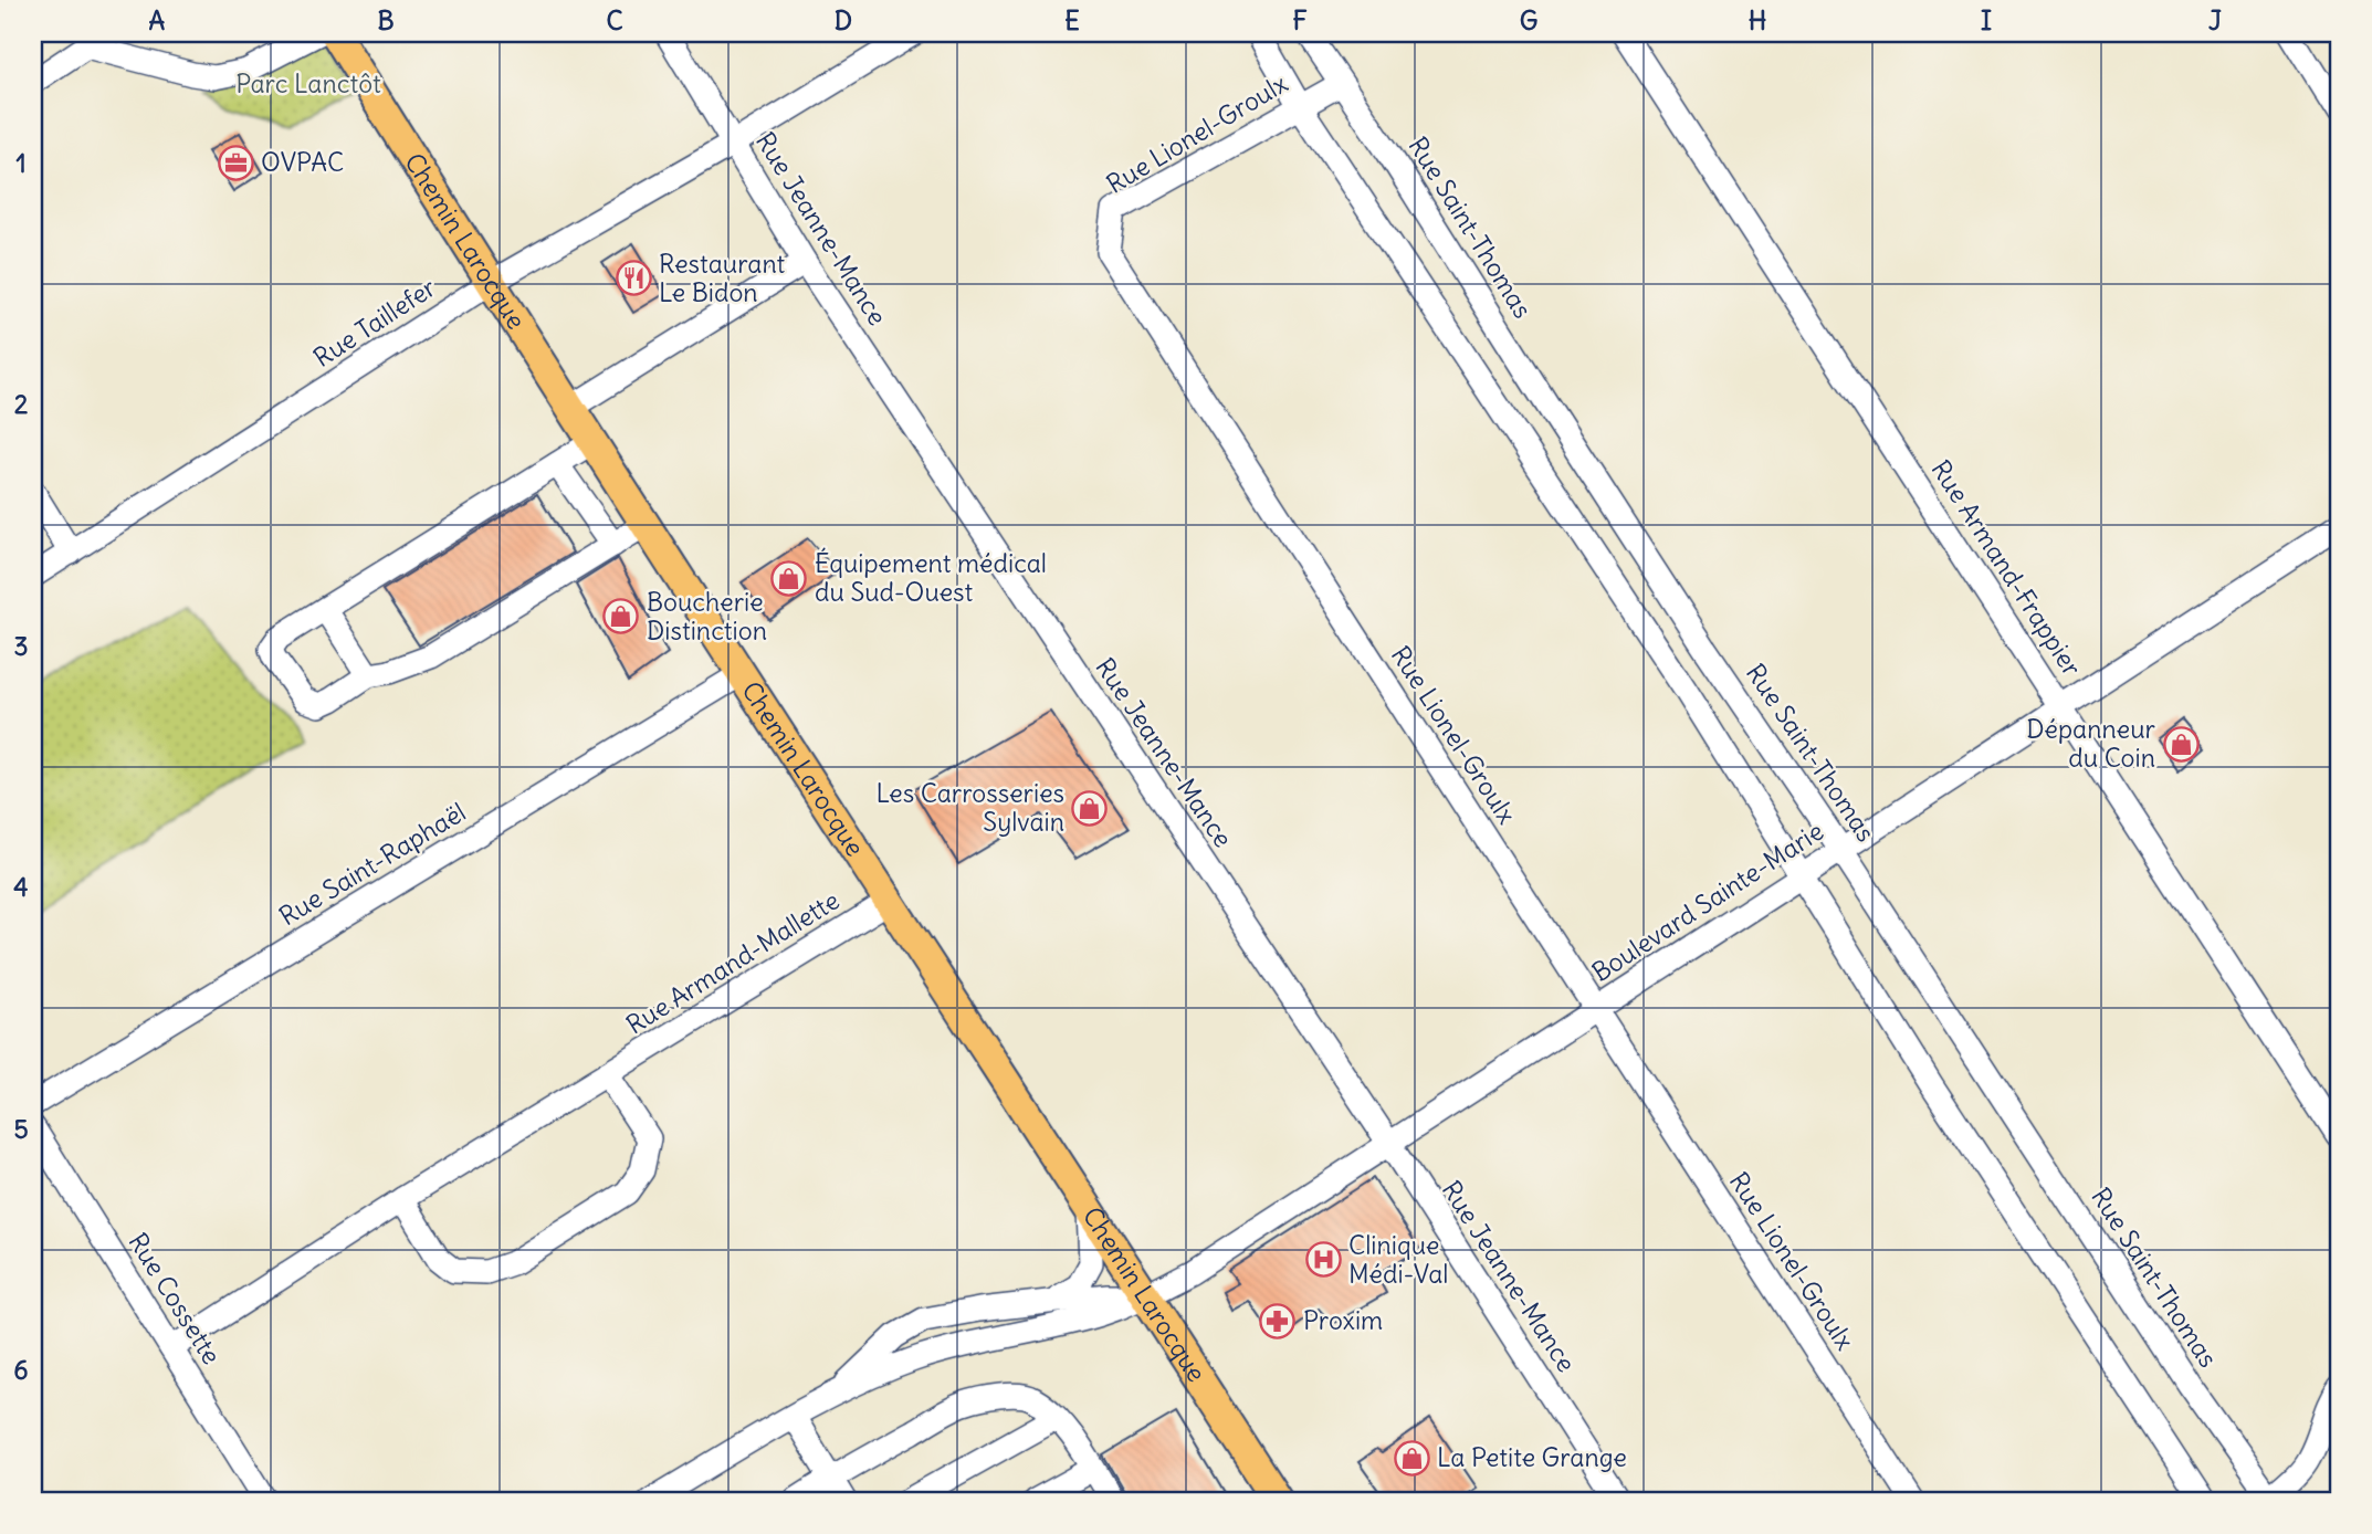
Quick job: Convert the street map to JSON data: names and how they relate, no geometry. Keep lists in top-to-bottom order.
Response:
{
  "streets": {
    "main road": ["Chemin Larocque"],
    "street": [
      "Rue Lionel-Groulx",
      "Rue Saint-Thomas",
      "Rue Jeanne-Mance",
      "Rue Taillefer",
      "Rue Armand-Frappier",
      "Rue Saint-Raphaël",
      "Boulevard Sainte-Marie",
      "Rue Armand-Mallette",
      "Rue Cossette"
    ]
  },
  "crossings": [
    ["Rue Lionel-Groulx", "Rue Saint-Thomas"],
    ["Rue Lionel-Groulx", "Boulevard Sainte-Marie"],
    ["Rue Saint-Thomas", "Boulevard Sainte-Marie"],
    ["Rue Jeanne-Mance", "Rue Taillefer"],
    ["Rue Jeanne-Mance", "Boulevard Sainte-Marie"],
    ["Chemin Larocque", "Rue Taillefer"],
    ["Chemin Larocque", "Rue Saint-Raphaël"],
    ["Chemin Larocque", "Boulevard Sainte-Marie"],
    ["Chemin Larocque", "Rue Armand-Mallette"],
    ["Rue Armand-Frappier", "Boulevard Sainte-Marie"],
    ["Rue Armand-Mallette", "Rue Cossette"]
  ],
  "parks": ["Parc Lanctôt"],
  "places": {
    "office": ["OVPAC"],
    "restaurant": ["Restaurant Le Bidon"],
    "shop": [
      "Équipement médical du Sud-Ouest",
      "Boucherie Distinction",
      "Dépanneur du Coin",
      "Les Carrosseries Sylvain",
      "La Petite Grange"
    ],
    "hospital": ["Clinique Médi-Val"],
    "pharmacy": ["Proxim"]
  },
  "grid": {
    "columns": [
      "A",
      "B",
      "C",
      "D",
      "E",
      "F",
      "G",
      "H",
      "I",
      "J"
    ],
    "rows": [
      "1",
      "2",
      "3",
      "4",
      "5",
      "6"
    ]
  }
}
